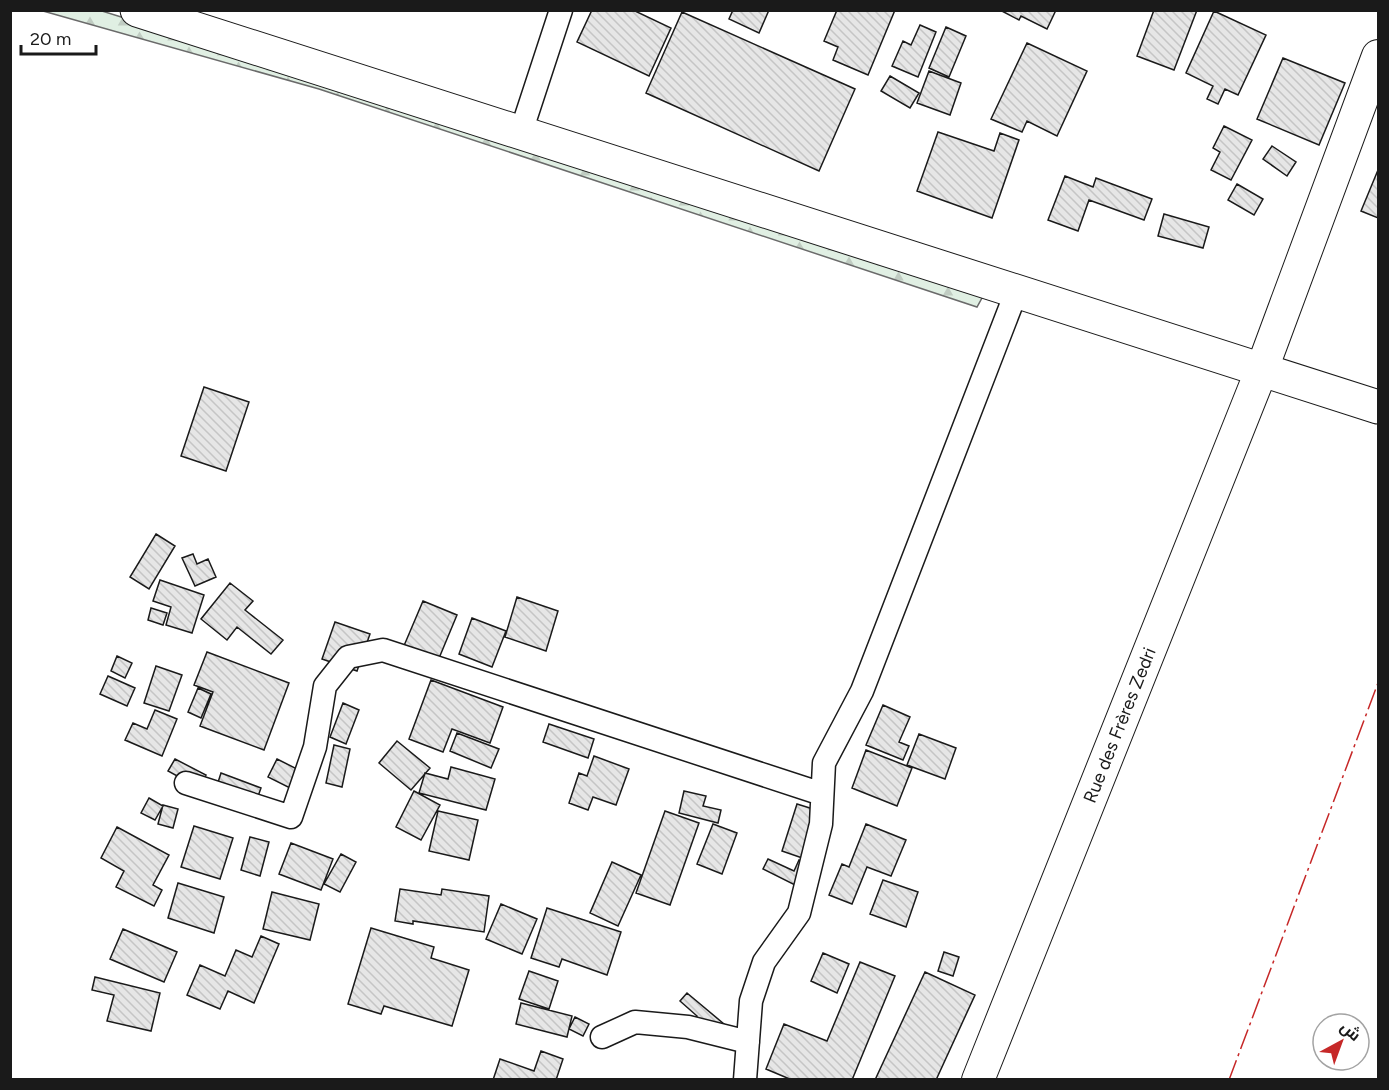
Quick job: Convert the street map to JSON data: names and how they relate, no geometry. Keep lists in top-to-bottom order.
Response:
{
  "streets": {
    "main road": ["Rue des Frères Zedri"]
  },
  "scale_bar": "20 m",
  "north": "top right"
}
